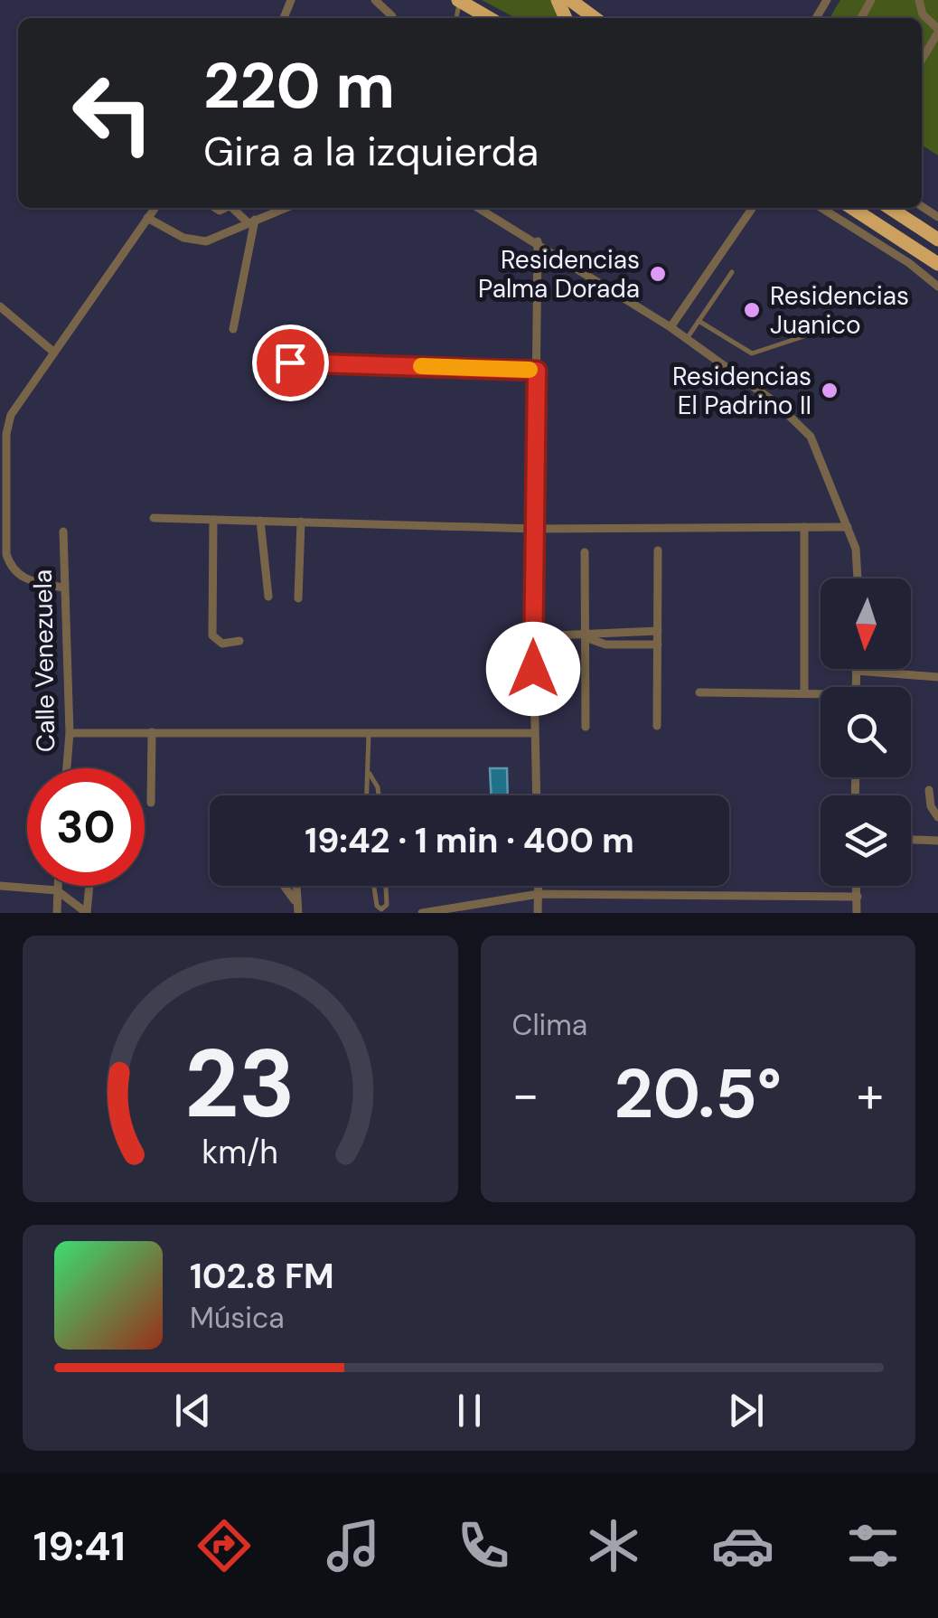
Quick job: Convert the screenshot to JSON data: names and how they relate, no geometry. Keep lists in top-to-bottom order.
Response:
{
  "streets": {
    "street": ["Calle Venezuela"]
  },
  "places": ["Residencias Palma Dorada", "Residencias Juanico", "Residencias El Padrino II"],
  "north": "bottom",
  "page": {
    "turn": ["220 m", "Gira a la izquierda"],
    "limit": "30",
    "trip": "19:42 · 1 min · 400 m",
    "tile": "Clima",
    "heat": ["−", "20.5°", "+"],
    "song": ["102.8 FM", "Música"],
    "tabs": "19:41",
    "gauge": ["23", "km/h"]
  }
}
